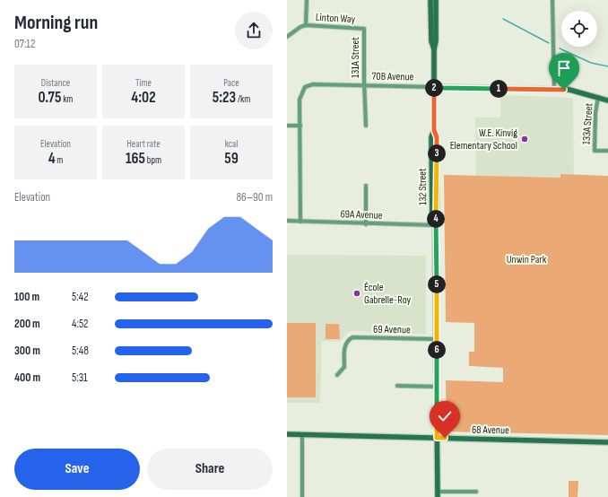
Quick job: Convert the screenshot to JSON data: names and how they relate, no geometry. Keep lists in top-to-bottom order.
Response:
{
  "streets": {
    "main road": ["70B Avenue", "132 Street", "68 Avenue"],
    "street": [
      "Linton Way",
      "131A Street",
      "133A Street",
      "69A Avenue",
      "69 Avenue"
    ]
  },
  "crossings": [
    ["Linton Way", "131A Street"],
    ["131A Street", "70B Avenue"],
    ["70B Avenue", "133A Street"],
    ["70B Avenue", "132 Street"],
    ["132 Street", "69A Avenue"],
    ["132 Street", "69 Avenue"],
    ["132 Street", "68 Avenue"]
  ],
  "parks": ["Unwin Park"],
  "places": ["W.E. Kinvig Elementary School", "École Gabrelle-Roy"],
  "page": {
    "heading": ["Morning run", "07:12"],
    "stats": [
      ["Distance", "0.75 km"],
      ["Time", "4:02"],
      ["Pace", "5:23 /km"],
      ["Elevation", "4 m"],
      ["Heart rate", "165 bpm"],
      ["kcal", "59"]
    ],
    "pins": [
      "2",
      "1",
      "3",
      "4",
      "5",
      "6"
    ],
    "chart": ["Elevation", "86–90 m"],
    "list": [
      {
        "name": "100 m",
        "note": "5:42"
      },
      {
        "name": "200 m",
        "note": "4:52"
      },
      {
        "name": "300 m",
        "note": "5:48"
      },
      {
        "name": "400 m",
        "note": "5:31"
      }
    ],
    "buttons": ["Save", "Share"]
  }
}
